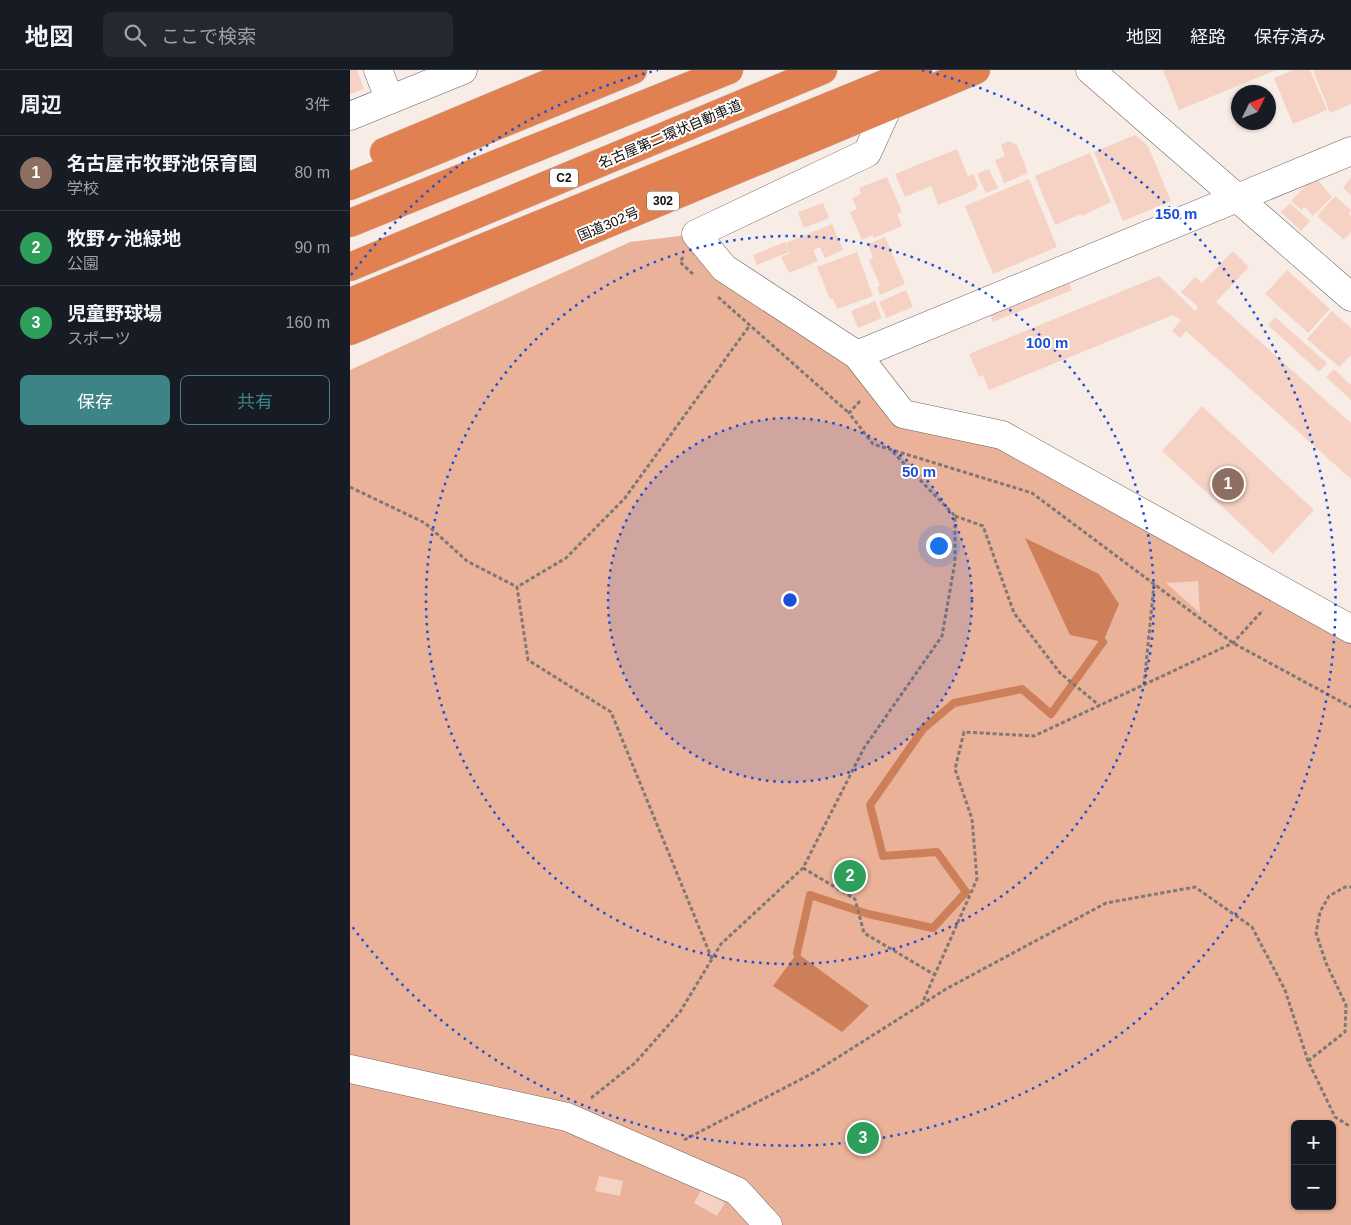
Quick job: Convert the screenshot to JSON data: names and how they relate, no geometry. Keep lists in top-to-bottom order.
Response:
{
  "streets": {
    "highway": [
      "名古屋第二環状自動車道",
      "C2",
      "302",
      "国道302号"
    ]
  },
  "north": "top right",
  "page": {
    "header": "地図",
    "search": "ここで検索",
    "nav": ["地図", "経路", "保存済み"],
    "heading": ["周辺", "3件"],
    "list": [
      {
        "mark": "1",
        "name": "名古屋市牧野池保育園",
        "note": "学校",
        "value": "80 m"
      },
      {
        "mark": "2",
        "name": "牧野ヶ池緑地",
        "note": "公園",
        "value": "90 m"
      },
      {
        "mark": "3",
        "name": "児童野球場",
        "note": "スポーツ",
        "value": "160 m"
      }
    ],
    "buttons": ["保存", "共有"],
    "pins": ["1", "2", "3"],
    "map_buttons": ["+", "−"]
  },
  "rings": ["150 m", "100 m", "50 m"]
}
